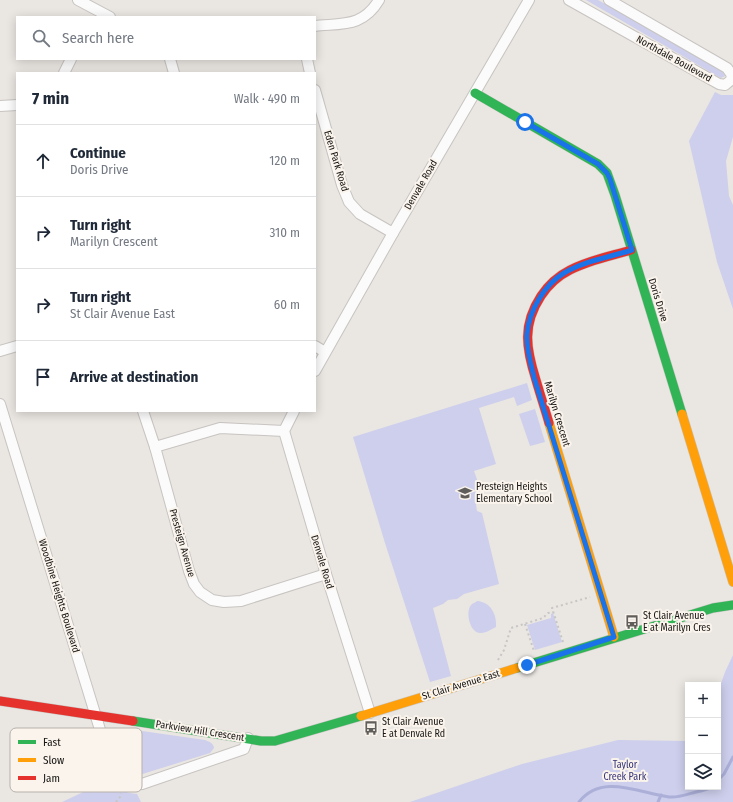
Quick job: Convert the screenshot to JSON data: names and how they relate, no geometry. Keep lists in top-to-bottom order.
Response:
{
  "streets": {
    "street": [
      "Northdale Boulevard",
      "Eden Park Road",
      "Denvale Road",
      "Doris Drive",
      "Marilyn Crescent",
      "Presteign Avenue",
      "Woodbine Heights Boulevard",
      "St Clair Avenue East",
      "Parkview Hill Crescent"
    ]
  },
  "crossings": [
    ["Eden Park Road", "Denvale Road"],
    ["Denvale Road", "Doris Drive"],
    ["Denvale Road", "Presteign Avenue"],
    ["Denvale Road", "St Clair Avenue East"],
    ["Doris Drive", "Marilyn Crescent"],
    ["Marilyn Crescent", "St Clair Avenue East"],
    ["Woodbine Heights Boulevard", "Parkview Hill Crescent"],
    ["St Clair Avenue East", "Parkview Hill Crescent"]
  ],
  "parks": ["Taylor Creek Park"],
  "places": {
    "school or university": ["Presteign Heights Elementary School"],
    "bus stop": ["St Clair Avenue E at Marilyn Cres", "St Clair Avenue E at Denvale Rd"]
  },
  "legend": ["Fast", "Slow", "Jam"],
  "page": {
    "search": "Search here",
    "heading": ["7 min", "Walk · 490 m"],
    "list": [
      ["Continue", "Doris Drive", "120 m"],
      ["Turn right", "Marilyn Crescent", "310 m"],
      ["Turn right", "St Clair Avenue East", "60 m"],
      "Arrive at destination"
    ],
    "map_buttons": ["+", "−"]
  }
}
